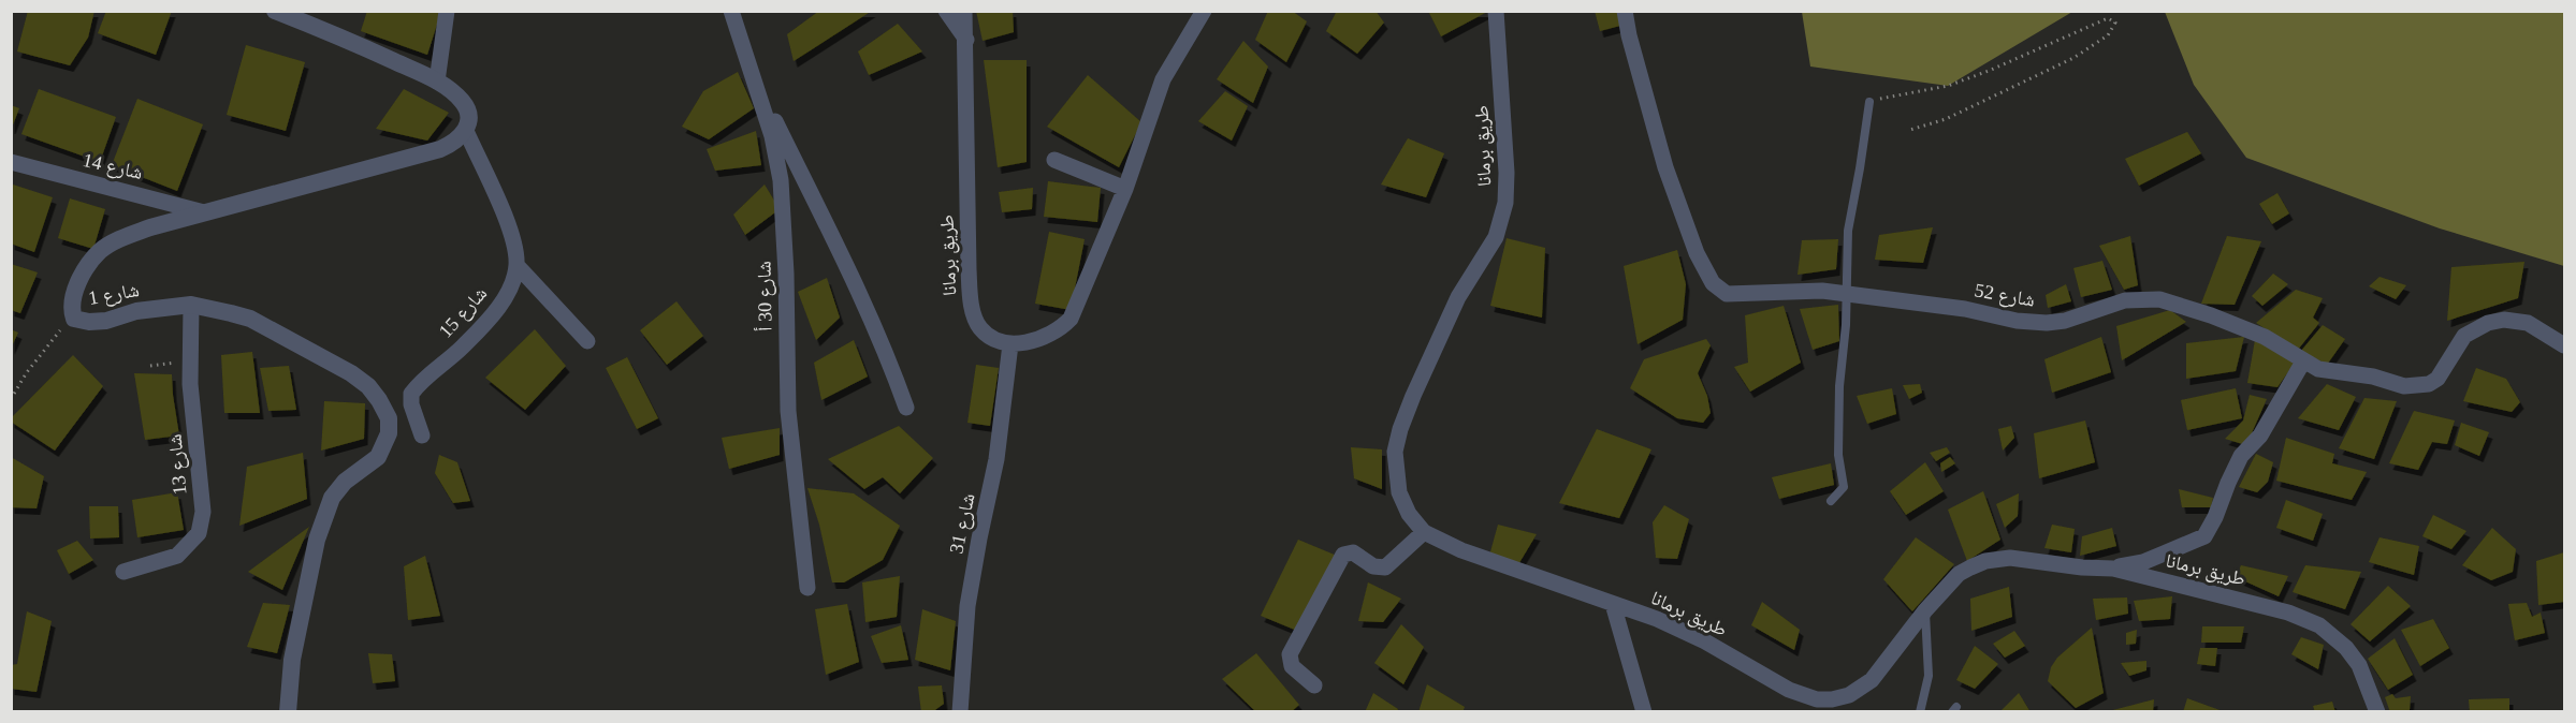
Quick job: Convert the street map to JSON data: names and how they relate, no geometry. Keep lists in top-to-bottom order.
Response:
{
  "streets": {
    "street": [
      "طريق برمانا",
      "شارع 14",
      "شارع 1",
      "شارع 52",
      "شارع 30 أ",
      "شارع 15",
      "شارع 13",
      "شارع 31"
    ]
  },
  "crossings": [
    ["طريق برمانا", "شارع 31"],
    ["شارع 14", "شارع 1"],
    ["شارع 1", "شارع 13"]
  ]
}
